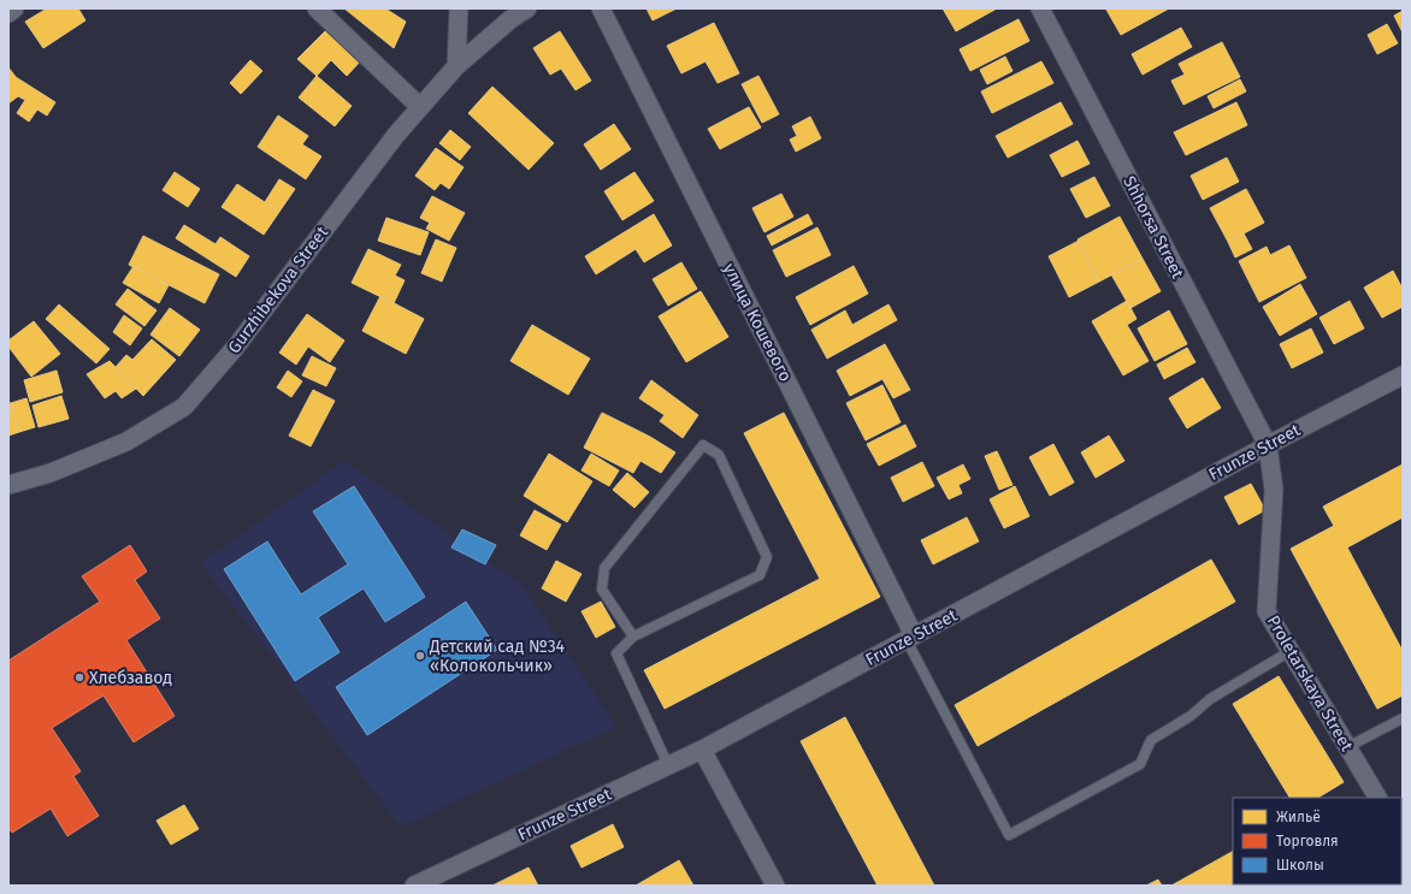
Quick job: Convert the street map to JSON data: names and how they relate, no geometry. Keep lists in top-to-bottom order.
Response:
{
  "streets": {
    "street": [
      "Shhorsa Street",
      "Gurzhibekova Street",
      "улица Кошевого",
      "Frunze Street",
      "Proletarskaya Street"
    ]
  },
  "crossings": [
    ["Shhorsa Street", "Frunze Street"],
    ["Shhorsa Street", "Proletarskaya Street"],
    ["улица Кошевого", "Frunze Street"],
    ["Frunze Street", "Proletarskaya Street"]
  ],
  "places": ["Детский сад №34 «Колокольчик»", "Хлебзавод"],
  "legend": ["Жильё", "Торговля", "Школы"]
}
